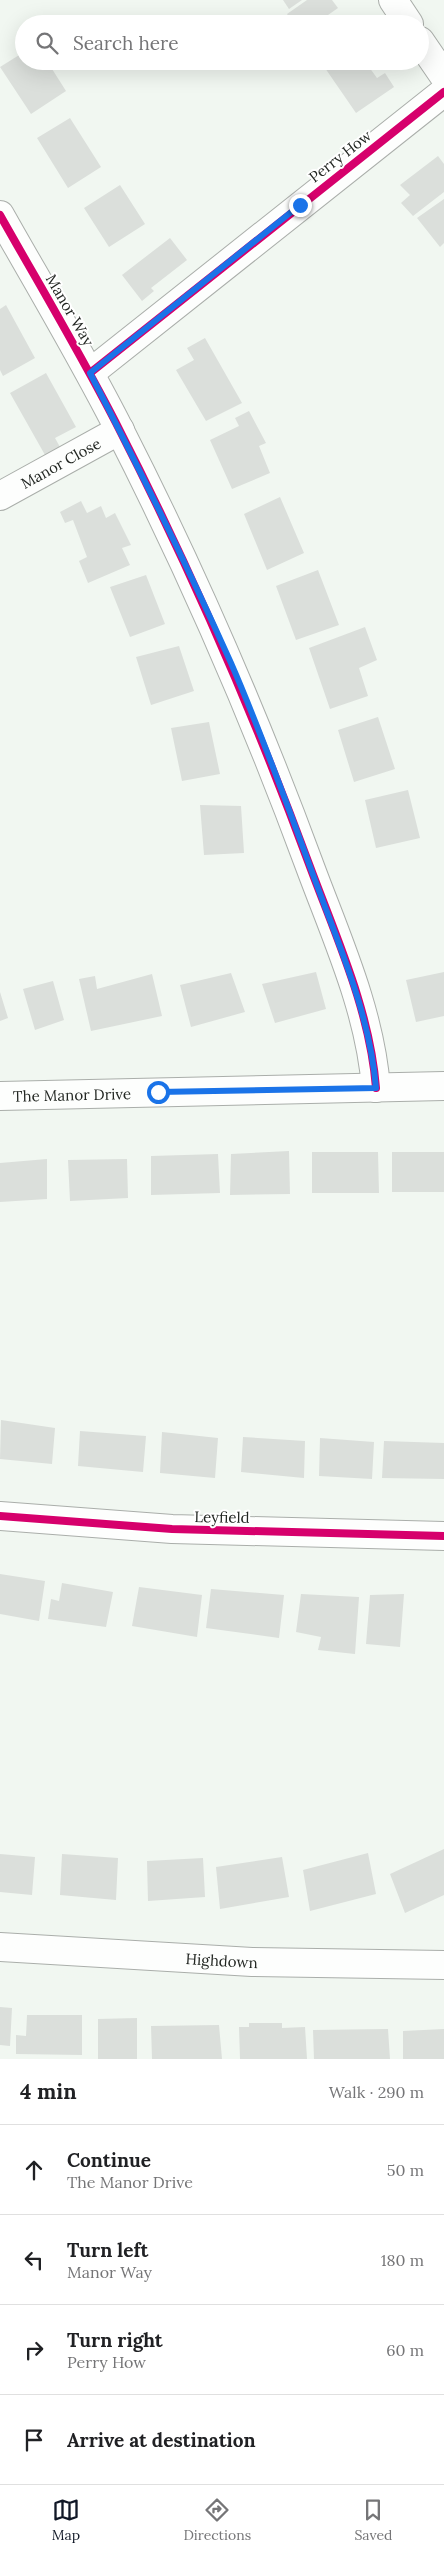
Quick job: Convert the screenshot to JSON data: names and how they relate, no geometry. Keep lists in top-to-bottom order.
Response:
{
  "streets": {
    "street": [
      "Perry How",
      "Manor Way",
      "Manor Close",
      "The Manor Drive",
      "Leyfield",
      "Highdown"
    ]
  },
  "crossings": [
    ["Perry How", "Manor Way"],
    ["Manor Way", "Manor Close"],
    ["Manor Way", "The Manor Drive"]
  ],
  "page": {
    "search": "Search here",
    "heading": ["4 min", "Walk · 290 m"],
    "list": [
      ["Continue", "The Manor Drive", "50 m"],
      ["Turn left", "Manor Way", "180 m"],
      ["Turn right", "Perry How", "60 m"],
      "Arrive at destination"
    ],
    "nav": ["Map", "Directions", "Saved"]
  }
}
